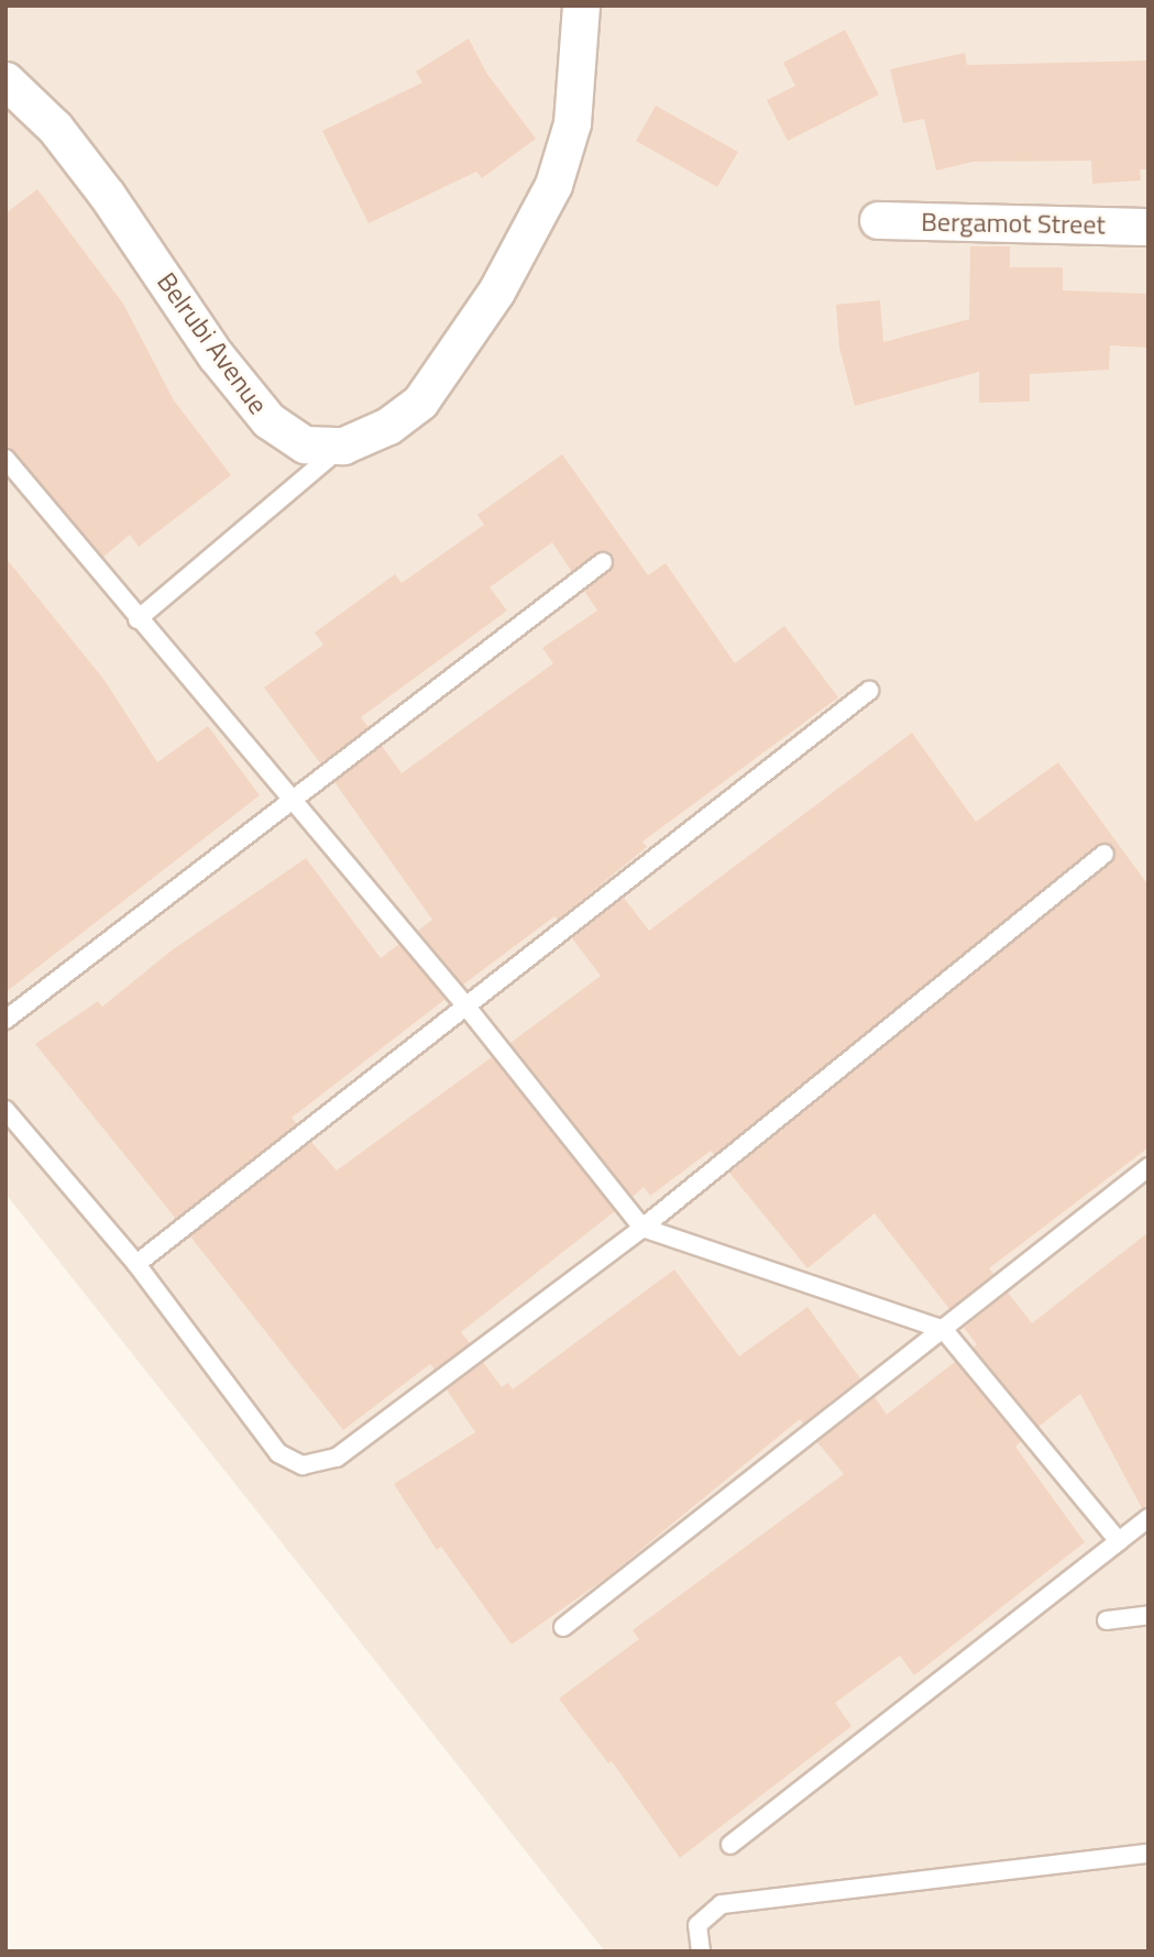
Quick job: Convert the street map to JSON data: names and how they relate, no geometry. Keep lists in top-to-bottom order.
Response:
{
  "streets": {
    "street": ["Bergamot Street", "Belrubi Avenue"]
  }
}
